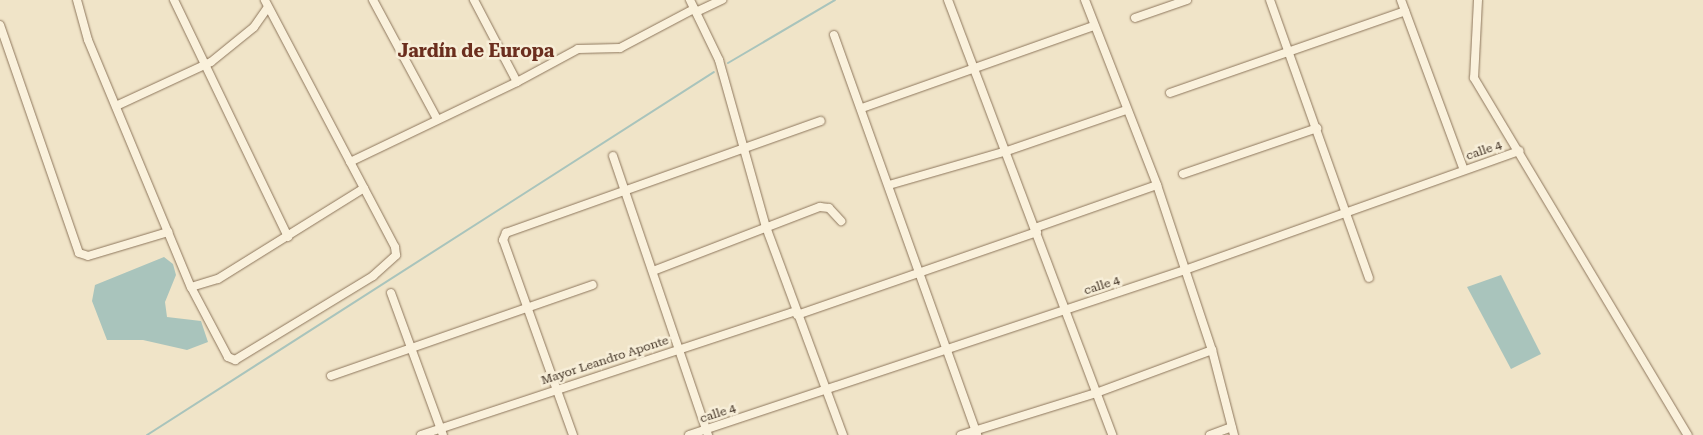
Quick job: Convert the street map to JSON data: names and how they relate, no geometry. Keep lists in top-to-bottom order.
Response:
{
  "streets": {
    "street": ["calle 4", "Mayor Leandro Aponte"]
  },
  "districts": ["Jardín de Europa"]
}
